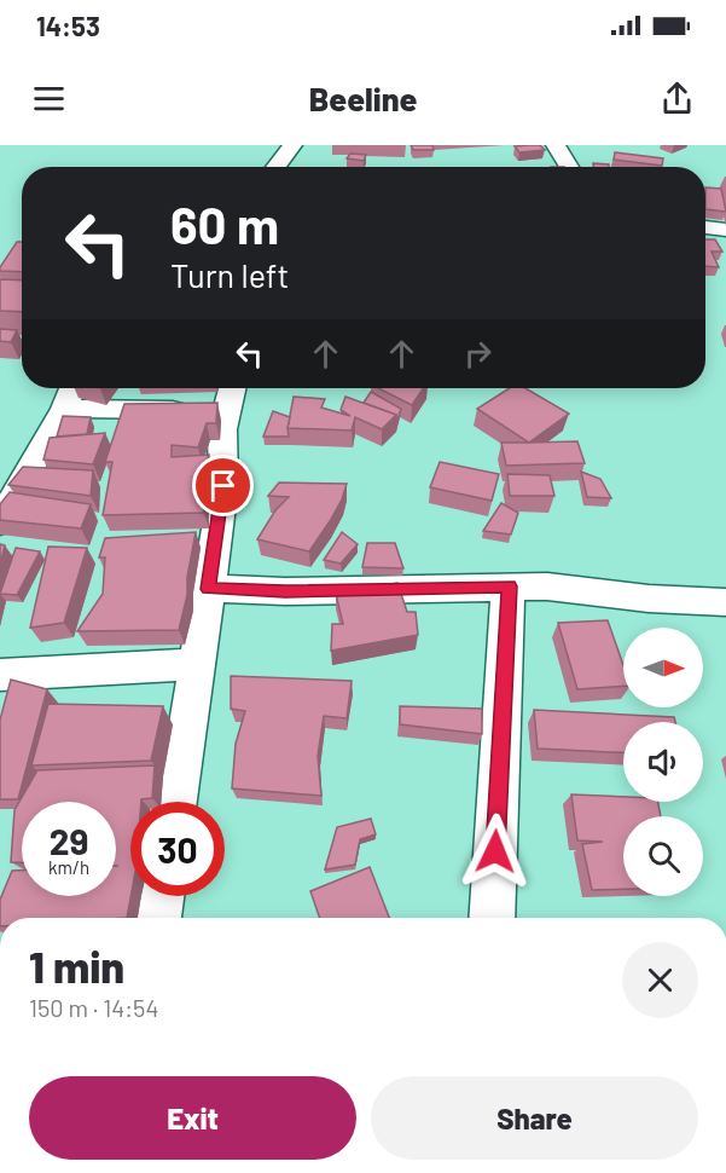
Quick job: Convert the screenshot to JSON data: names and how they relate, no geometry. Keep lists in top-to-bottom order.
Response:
{
  "north": "right",
  "page": {
    "status": "14:53",
    "header": "Beeline",
    "turn": ["60 m", "Turn left"],
    "speed": "29 km/h",
    "limit": "30",
    "heading": ["1 min", "150 m · 14:54"],
    "buttons": ["Exit", "Share"]
  }
}
